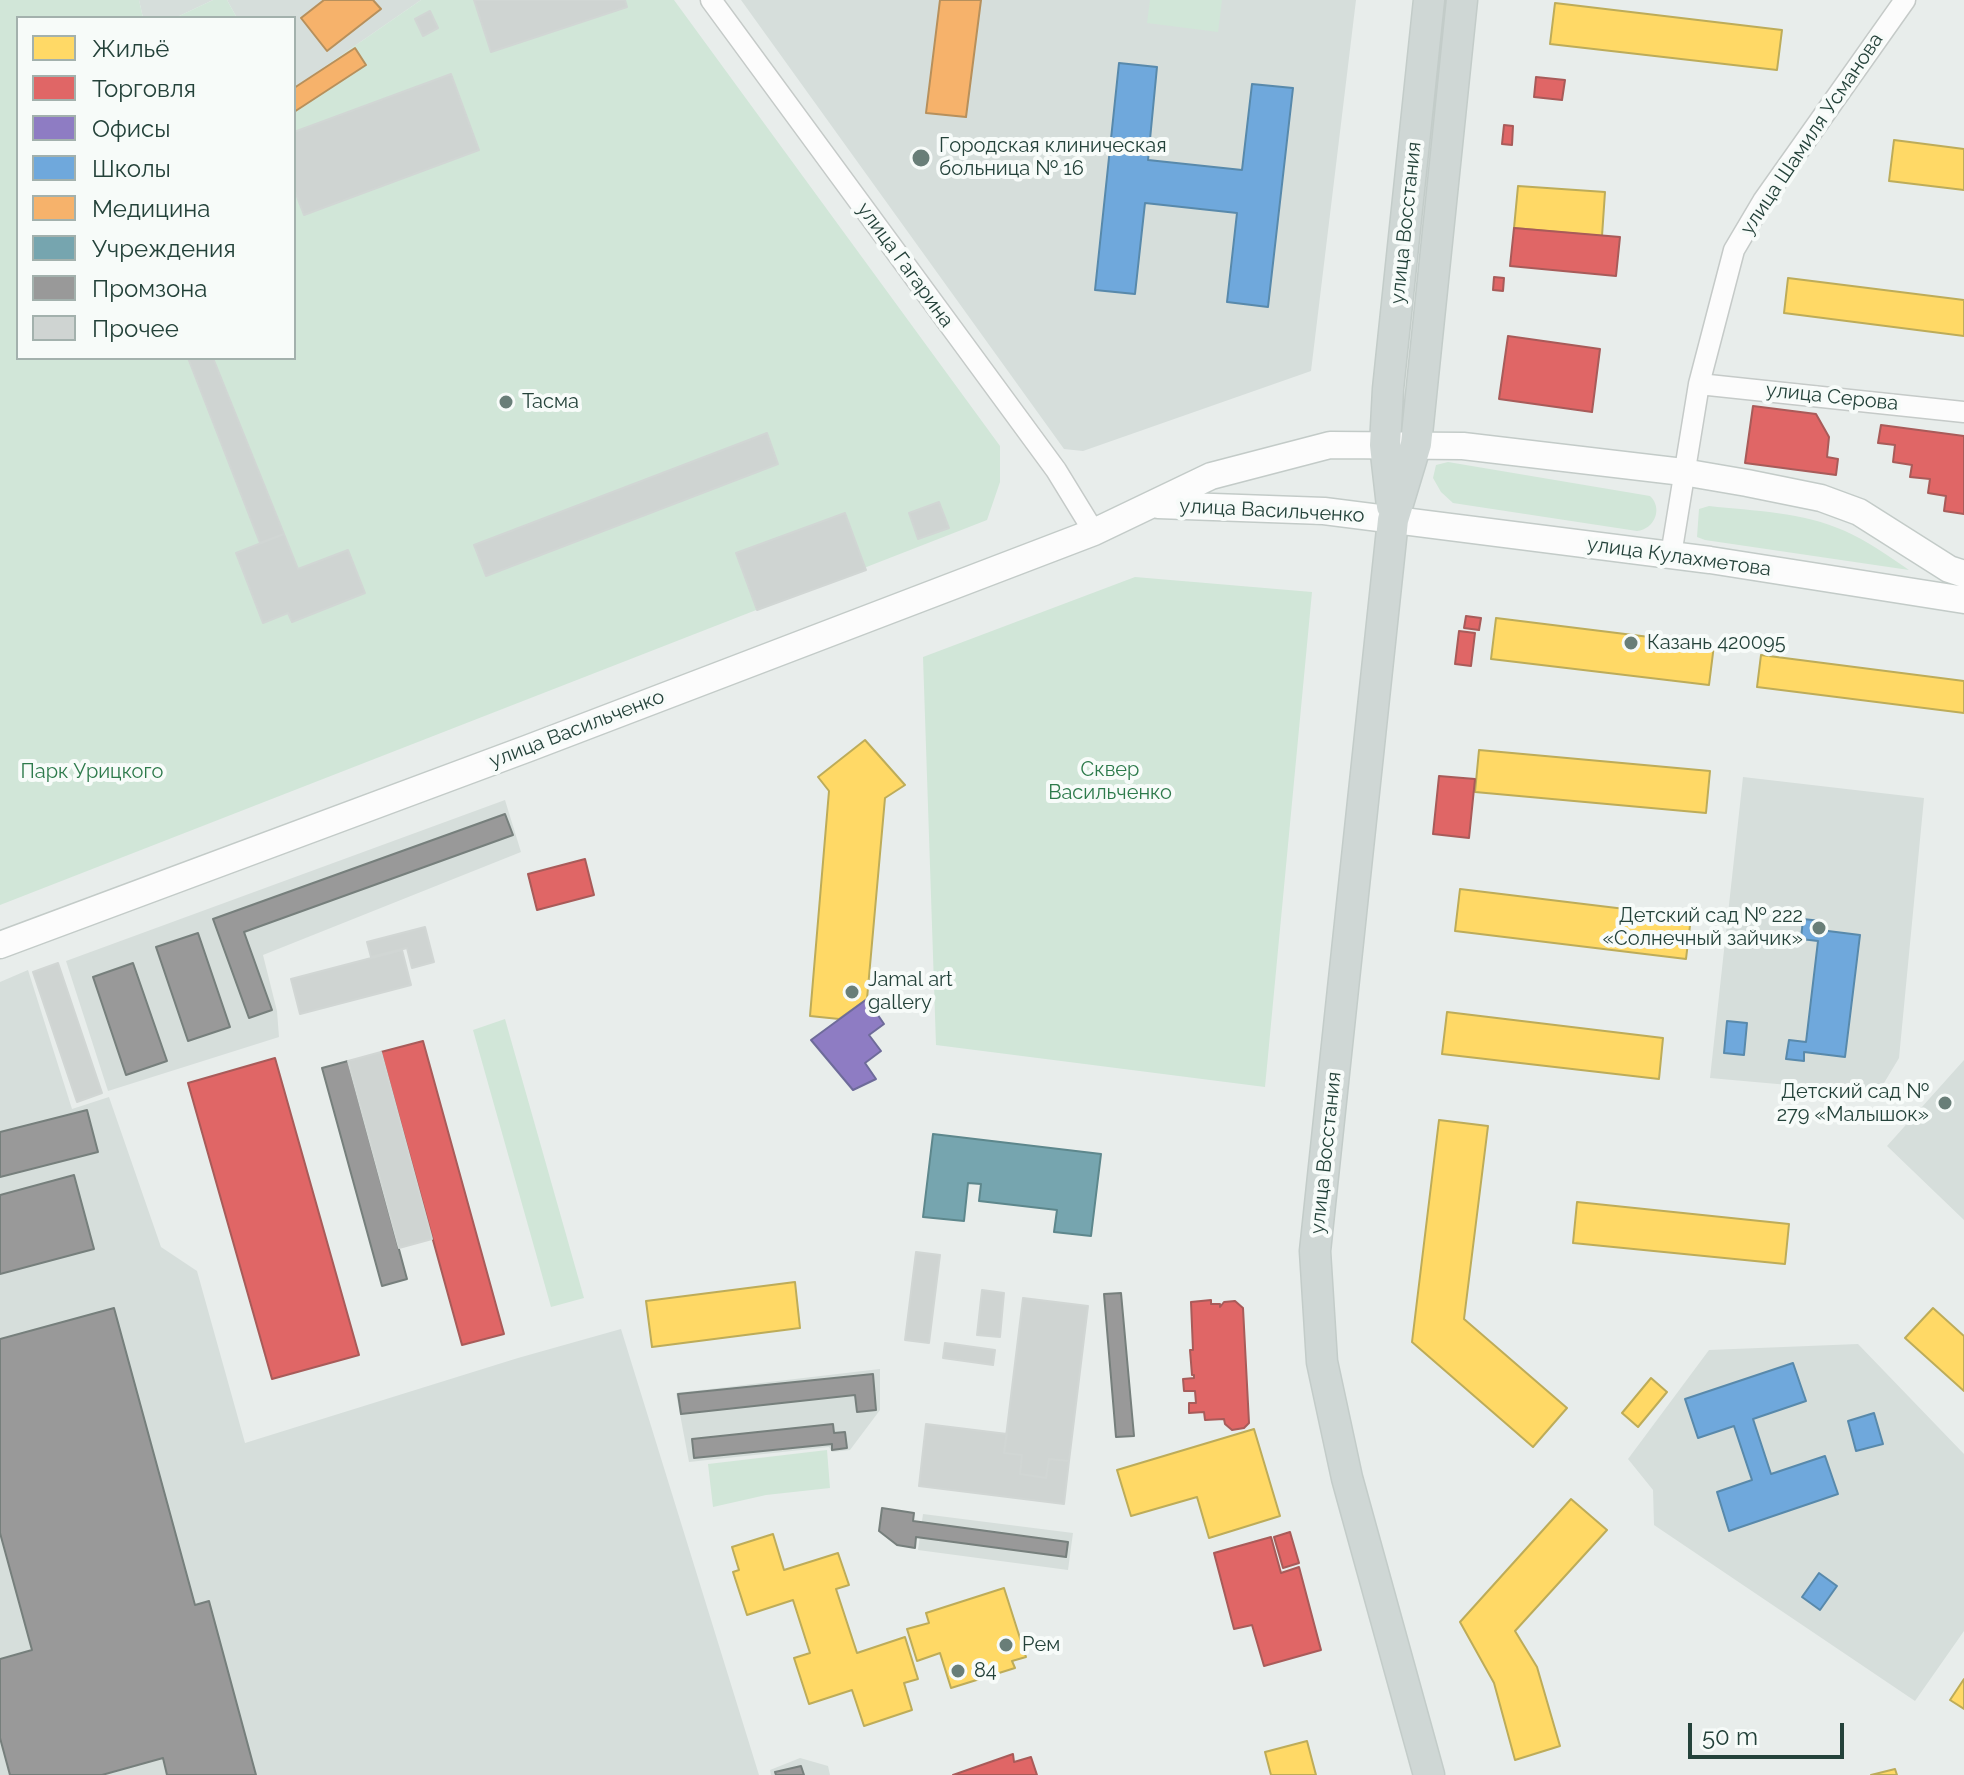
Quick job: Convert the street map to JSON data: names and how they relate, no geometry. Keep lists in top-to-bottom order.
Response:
{
  "streets": {
    "main road": ["улица Восстания", "улица Васильченко", "улица Кулахметова"],
    "street": ["улица Шамиля Усманова", "улица Гагарина", "улица Серова"]
  },
  "crossings": [
    ["улица Шамиля Усманова", "улица Серова"],
    ["улица Шамиля Усманова", "улица Кулахметова"],
    ["улица Восстания", "улица Васильченко"],
    ["улица Восстания", "улица Кулахметова"],
    ["улица Гагарина", "улица Васильченко"],
    ["улица Васильченко", "улица Кулахметова"]
  ],
  "parks": ["Сквер Васильченко", "Парк Урицкого"],
  "places": [
    "Городская клиническая больница № 16",
    "Тасма",
    "Казань 420095",
    "Детский сад № 222 «Солнечный зайчик»",
    "Jamal art gallery",
    "Детский сад № 279 «Малышок»",
    "Рем",
    "84"
  ],
  "legend": [
    "Жильё",
    "Торговля",
    "Офисы",
    "Школы",
    "Медицина",
    "Учреждения",
    "Промзона",
    "Прочее"
  ],
  "scale_bar": "50 m"
}
